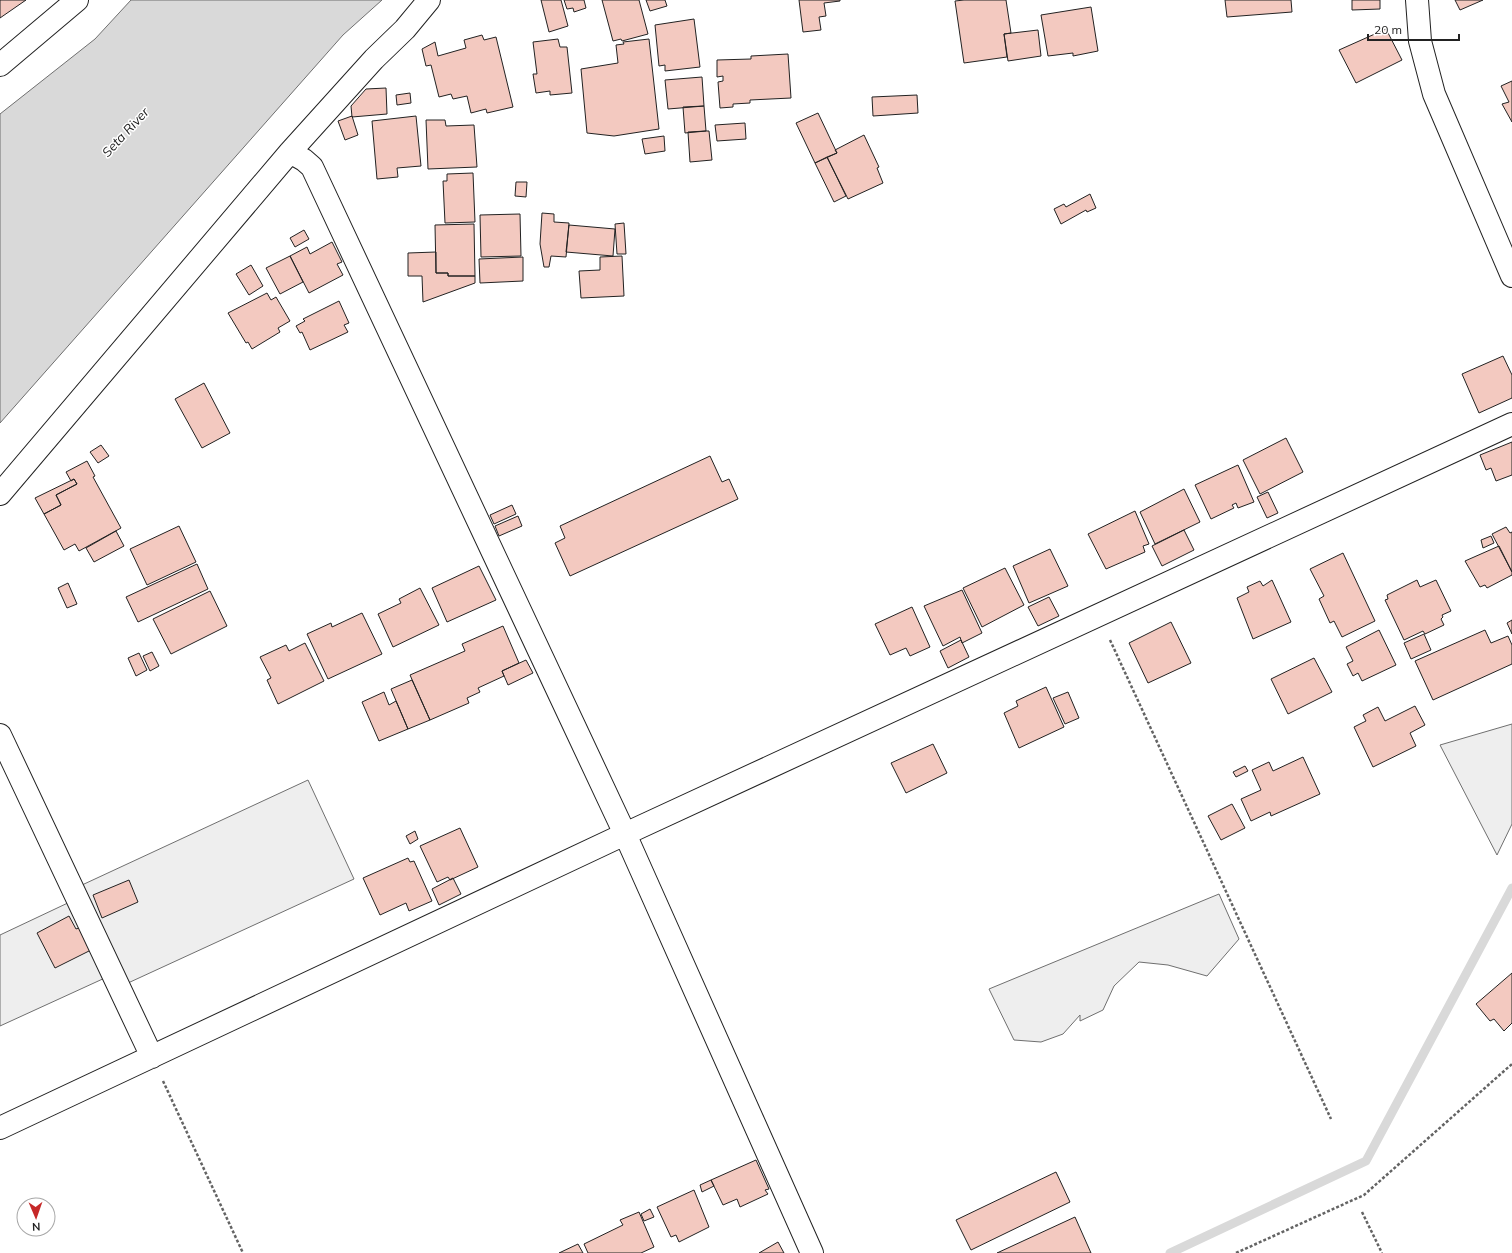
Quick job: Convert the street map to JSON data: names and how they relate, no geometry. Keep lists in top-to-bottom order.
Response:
{
  "water": ["Seta River"],
  "scale_bar": "20 m",
  "north": "bottom"
}
